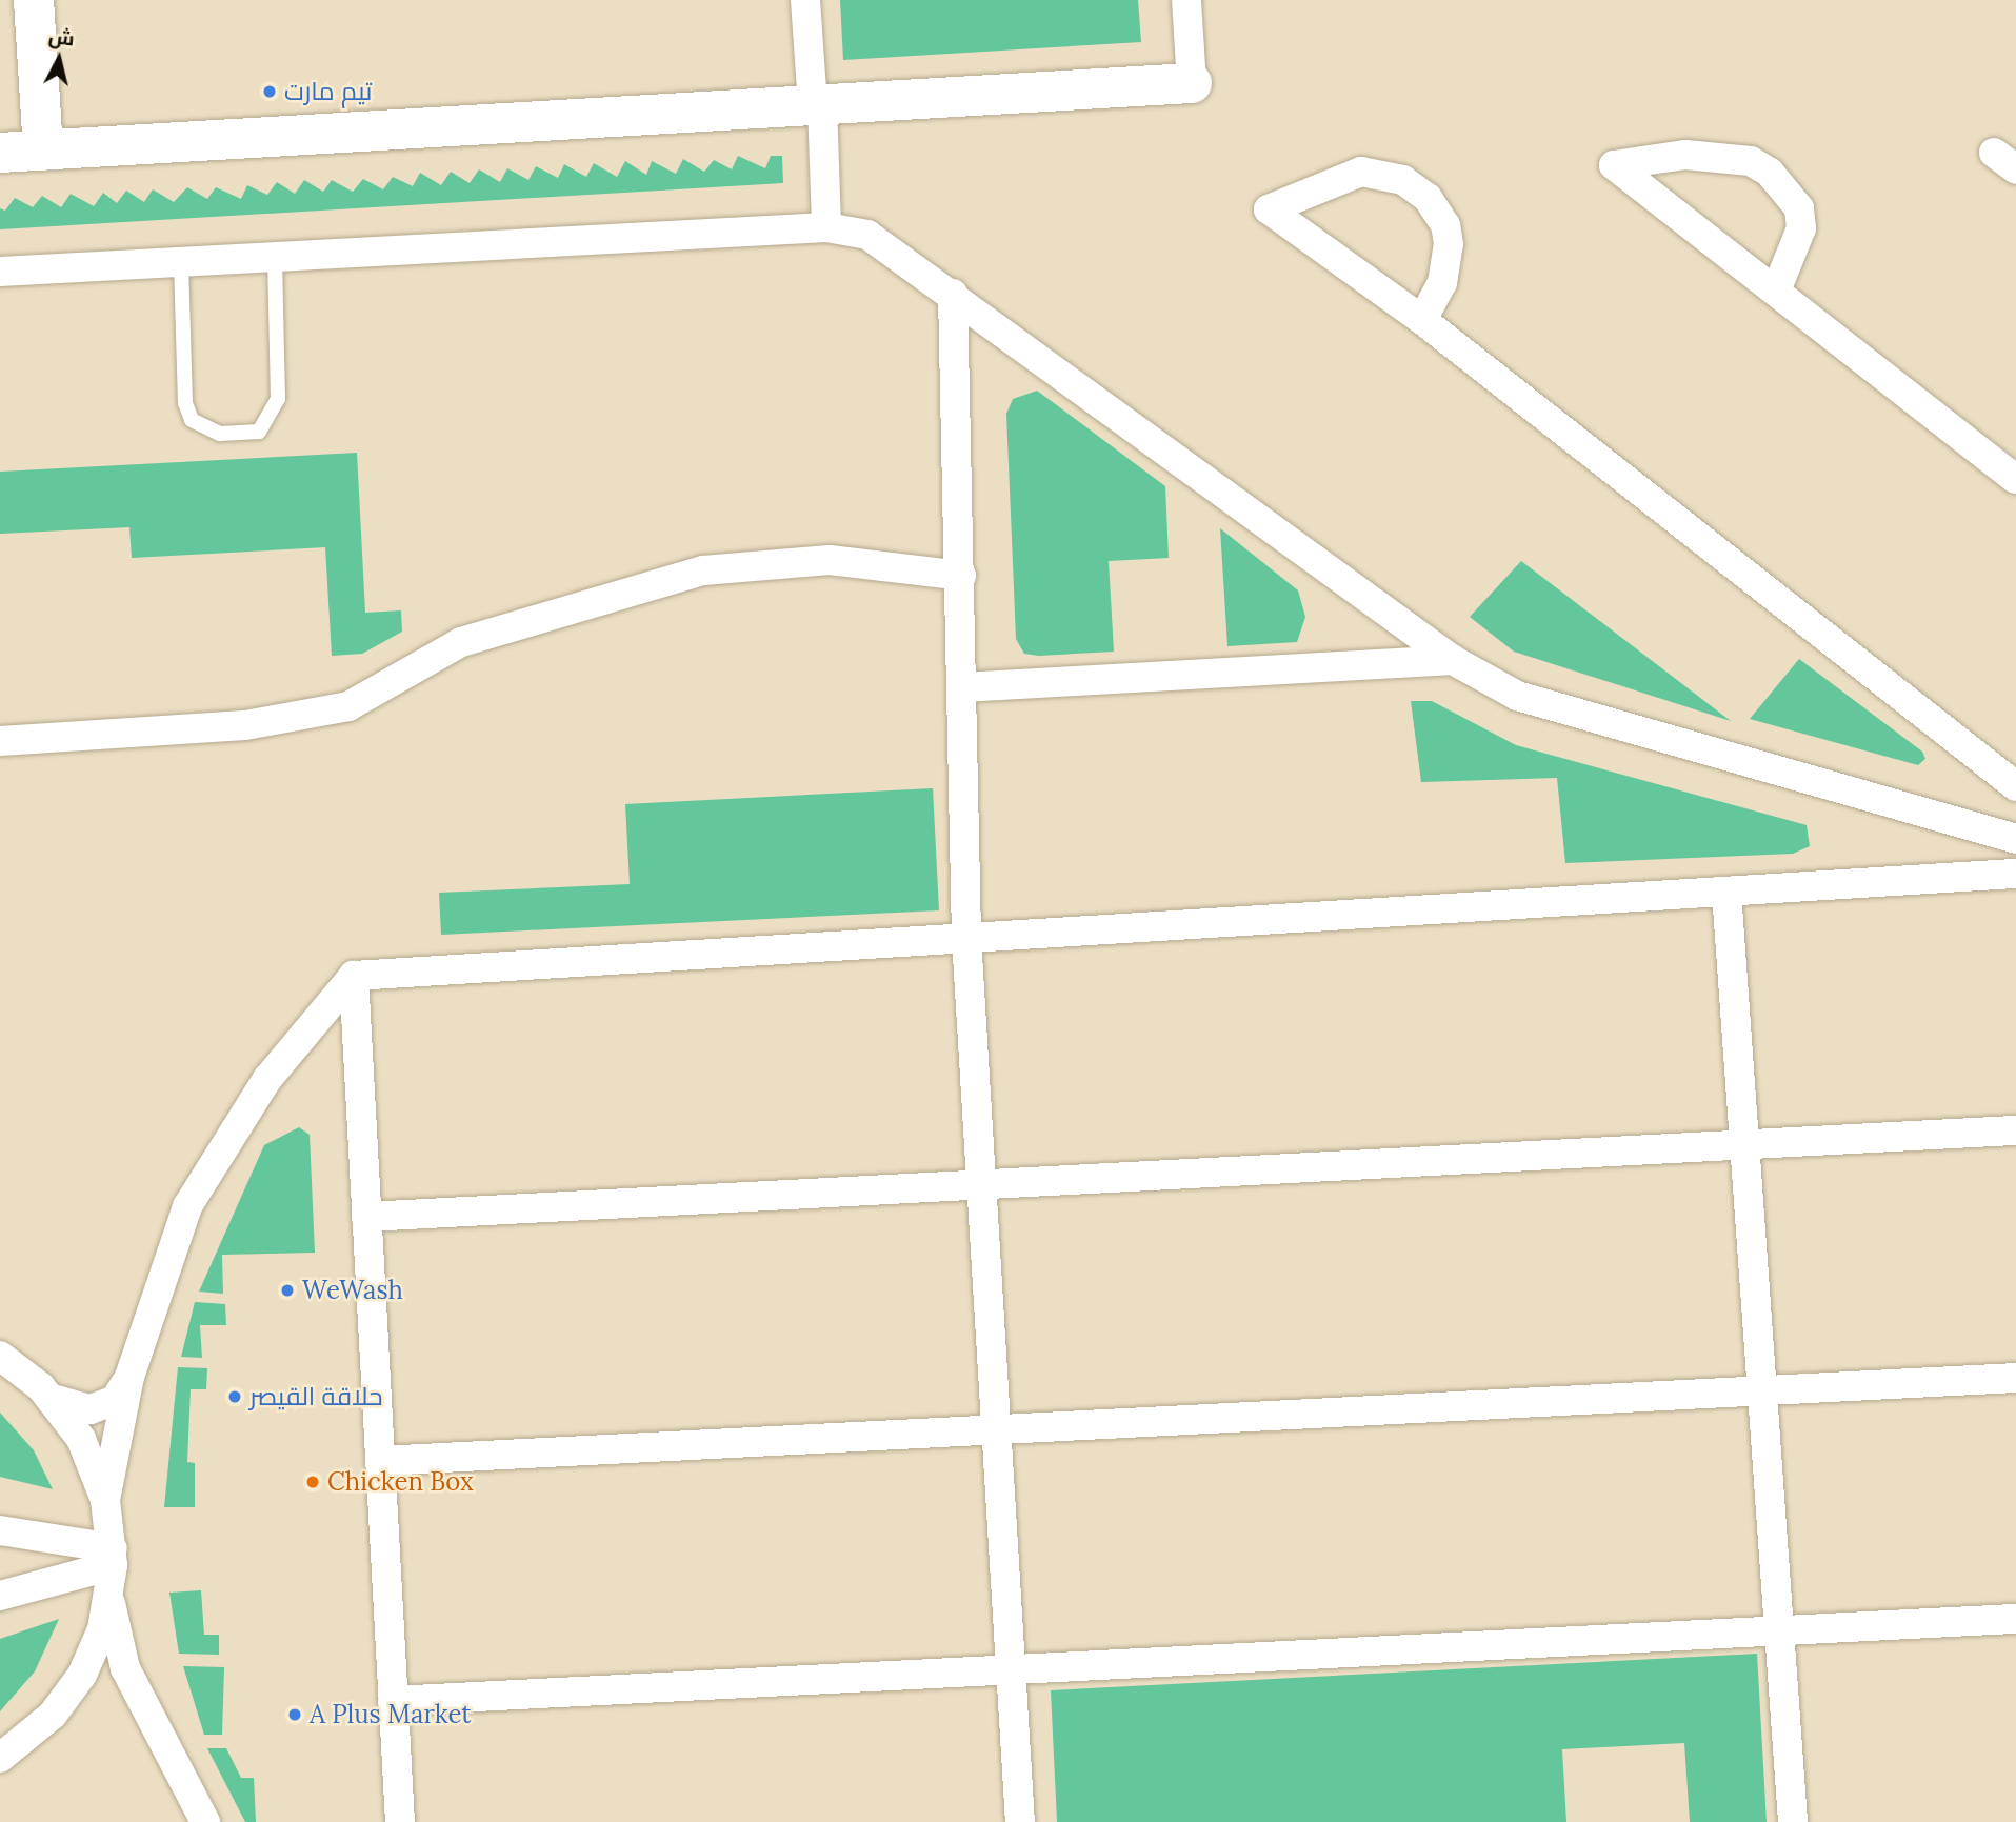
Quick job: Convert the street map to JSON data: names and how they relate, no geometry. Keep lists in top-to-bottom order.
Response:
{
  "places": [
    "تيم مارت",
    "WeWash",
    "حلاقة القيصر",
    "Chicken Box",
    "A Plus Market"
  ],
  "north": "top"
}
